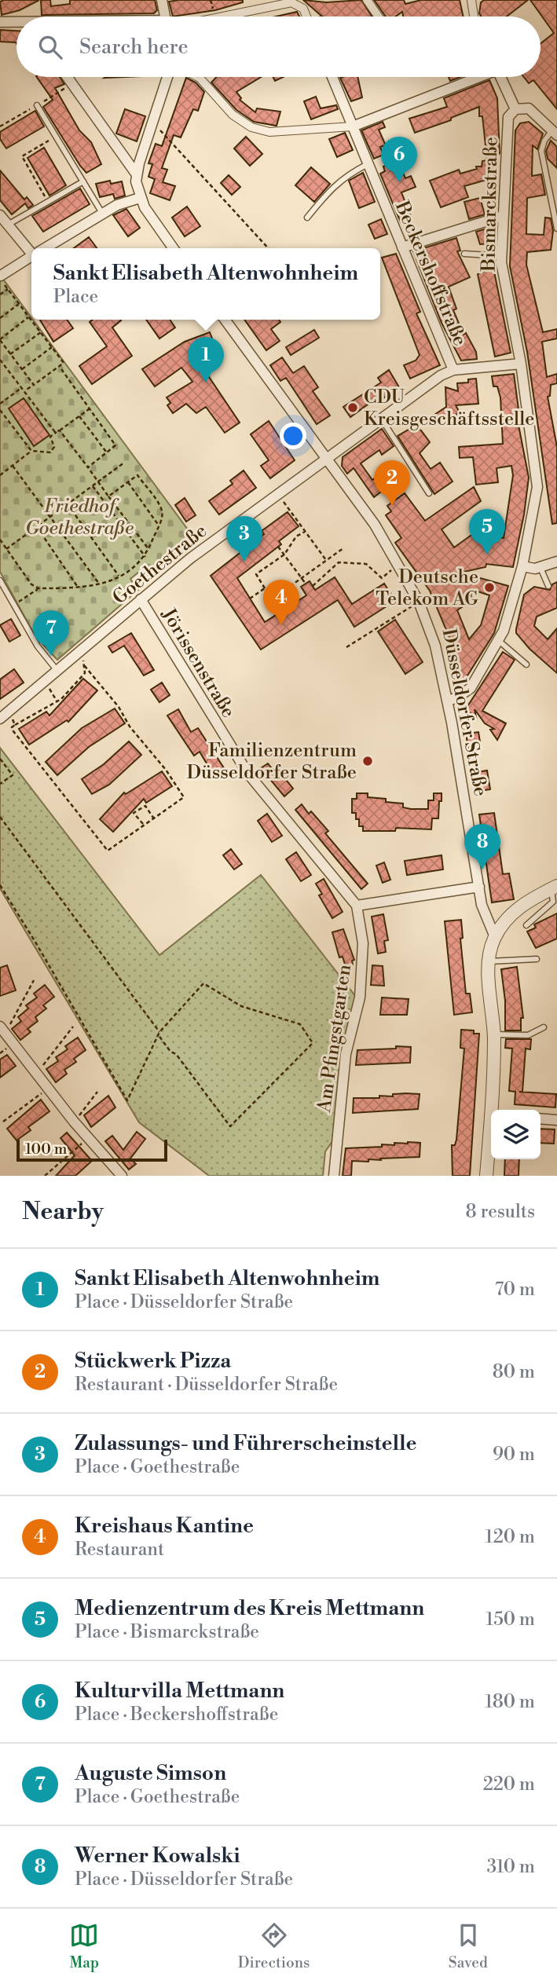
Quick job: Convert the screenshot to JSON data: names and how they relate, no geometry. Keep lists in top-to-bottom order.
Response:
{
  "streets": {
    "street": [
      "Bismarckstraße",
      "Beckershoffstraße",
      "Goethestraße",
      "Jörissenstraße",
      "Düsseldorfer Straße",
      "Am Pfingstgarten"
    ]
  },
  "crossings": [
    ["Bismarckstraße", "Goethestraße"],
    ["Bismarckstraße", "Düsseldorfer Straße"],
    ["Beckershoffstraße", "Goethestraße"],
    ["Goethestraße", "Jörissenstraße"],
    ["Goethestraße", "Düsseldorfer Straße"],
    ["Jörissenstraße", "Am Pfingstgarten"]
  ],
  "parks": ["Friedhof Goethestraße"],
  "places": ["CDU Kreisgeschäftsstelle", "Deutsche Telekom AG", "Familienzentrum Düsseldorfer Straße"],
  "scale_bar": "100 m",
  "page": {
    "search": "Search here",
    "pins": [
      "6",
      "1",
      "2",
      "5",
      "3",
      "4",
      "7",
      "8"
    ],
    "popup": ["Sankt Elisabeth Altenwohnheim", "Place"],
    "scale": "100 m",
    "heading": ["Nearby", "8 results"],
    "list": [
      {
        "mark": "1",
        "name": "Sankt Elisabeth Altenwohnheim",
        "note": "Place · Düsseldorfer Straße",
        "value": "70 m"
      },
      {
        "mark": "2",
        "name": "Stückwerk Pizza",
        "note": "Restaurant · Düsseldorfer Straße",
        "value": "80 m"
      },
      {
        "mark": "3",
        "name": "Zulassungs- und Führerscheinstelle",
        "note": "Place · Goethestraße",
        "value": "90 m"
      },
      {
        "mark": "4",
        "name": "Kreishaus Kantine",
        "note": "Restaurant",
        "value": "120 m"
      },
      {
        "mark": "5",
        "name": "Medienzentrum des Kreis Mettmann",
        "note": "Place · Bismarckstraße",
        "value": "150 m"
      },
      {
        "mark": "6",
        "name": "Kulturvilla Mettmann",
        "note": "Place · Beckershoffstraße",
        "value": "180 m"
      },
      {
        "mark": "7",
        "name": "Auguste Simson",
        "note": "Place · Goethestraße",
        "value": "220 m"
      },
      {
        "mark": "8",
        "name": "Werner Kowalski",
        "note": "Place · Düsseldorfer Straße",
        "value": "310 m"
      }
    ],
    "nav": ["Map", "Directions", "Saved"]
  }
}
